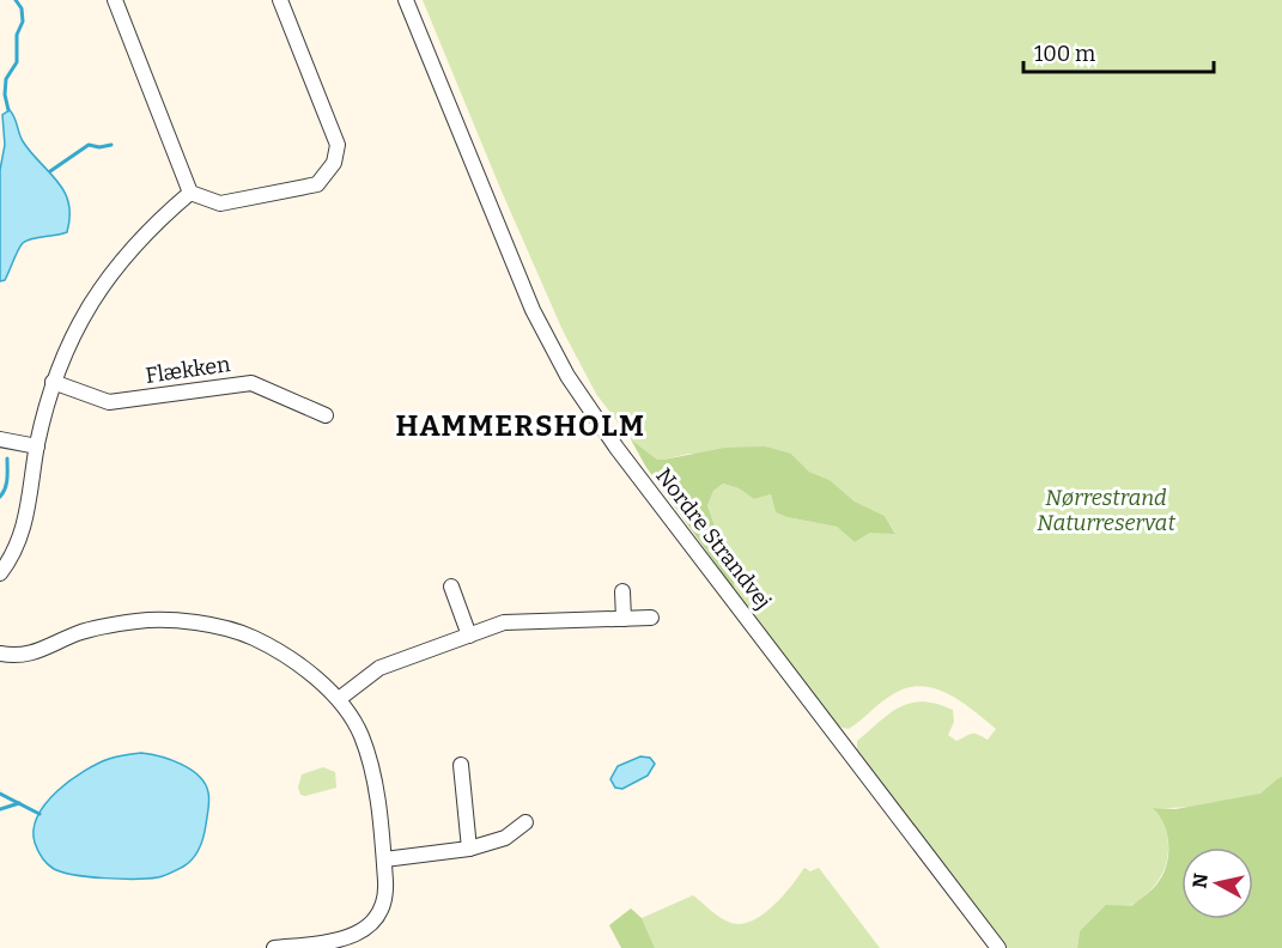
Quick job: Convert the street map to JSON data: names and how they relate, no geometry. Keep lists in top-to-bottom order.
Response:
{
  "streets": {
    "street": ["Flækken", "Nordre Strandvej"]
  },
  "districts": ["HAMMERSHOLM"],
  "parks": ["Nørrestrand Naturreservat"],
  "scale_bar": "100 m",
  "north": "left"
}
